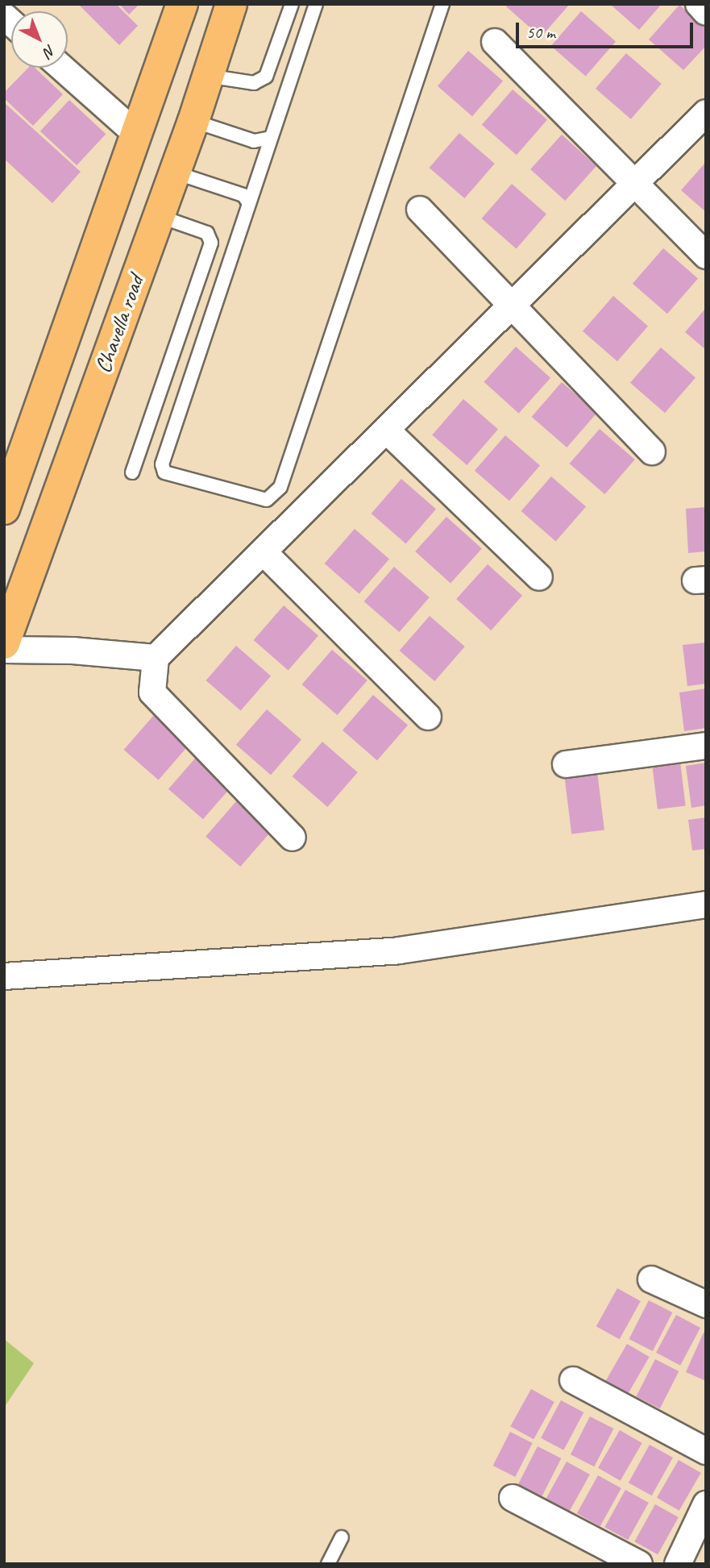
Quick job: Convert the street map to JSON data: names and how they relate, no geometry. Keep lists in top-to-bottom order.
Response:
{
  "streets": {
    "highway": ["Chavella road"]
  },
  "scale_bar": "50 m",
  "north": "bottom right"
}
